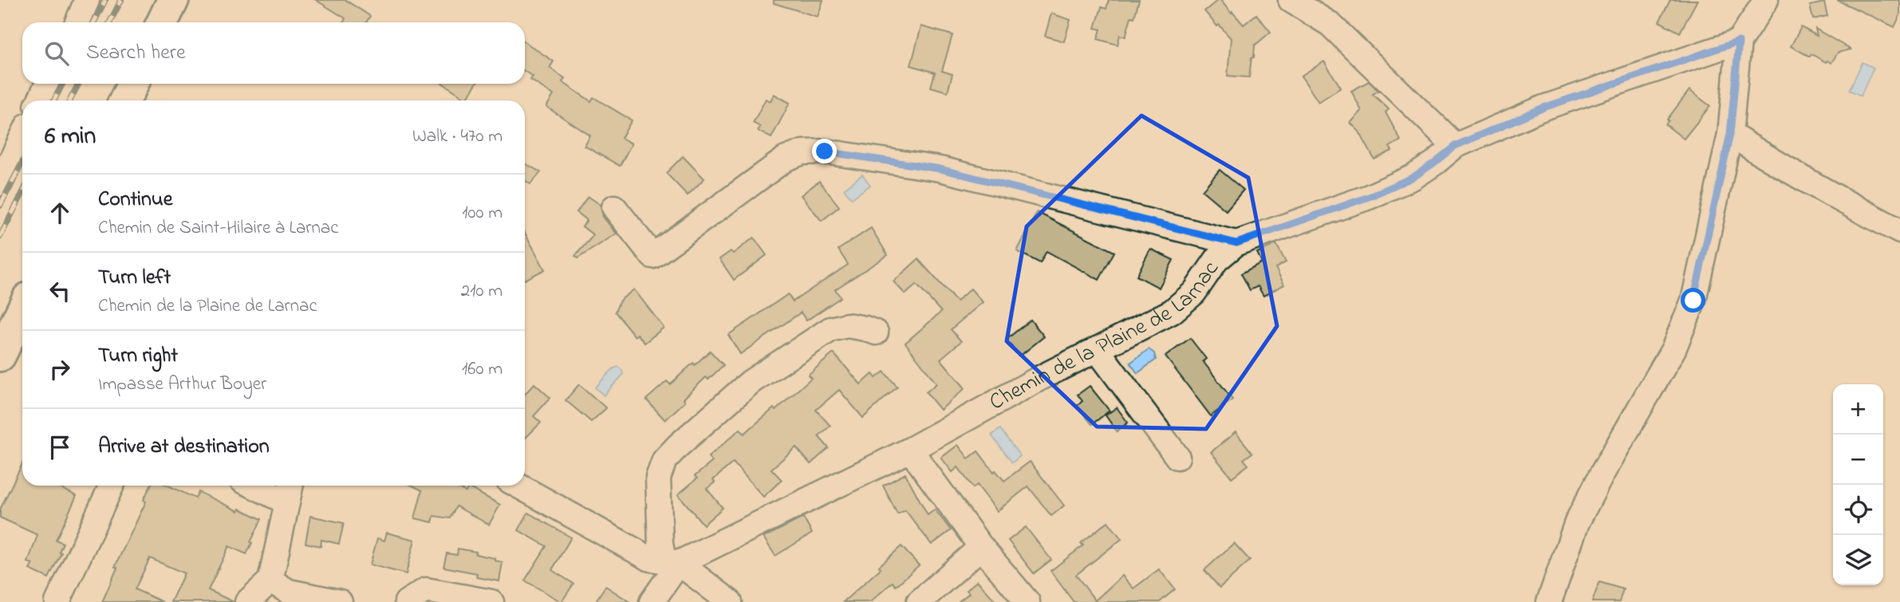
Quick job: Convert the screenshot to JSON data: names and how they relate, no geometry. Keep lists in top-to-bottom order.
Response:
{
  "streets": {
    "street": ["Chemin de la Plaine de Larnac"]
  },
  "page": {
    "search": "Search here",
    "heading": ["6 min", "Walk · 470 m"],
    "list": [
      ["Continue", "Chemin de Saint-Hilaire à Larnac", "100 m"],
      ["Turn left", "Chemin de la Plaine de Larnac", "210 m"],
      ["Turn right", "Impasse Arthur Boyer", "160 m"],
      "Arrive at destination"
    ],
    "map_buttons": ["+", "−"]
  }
}
